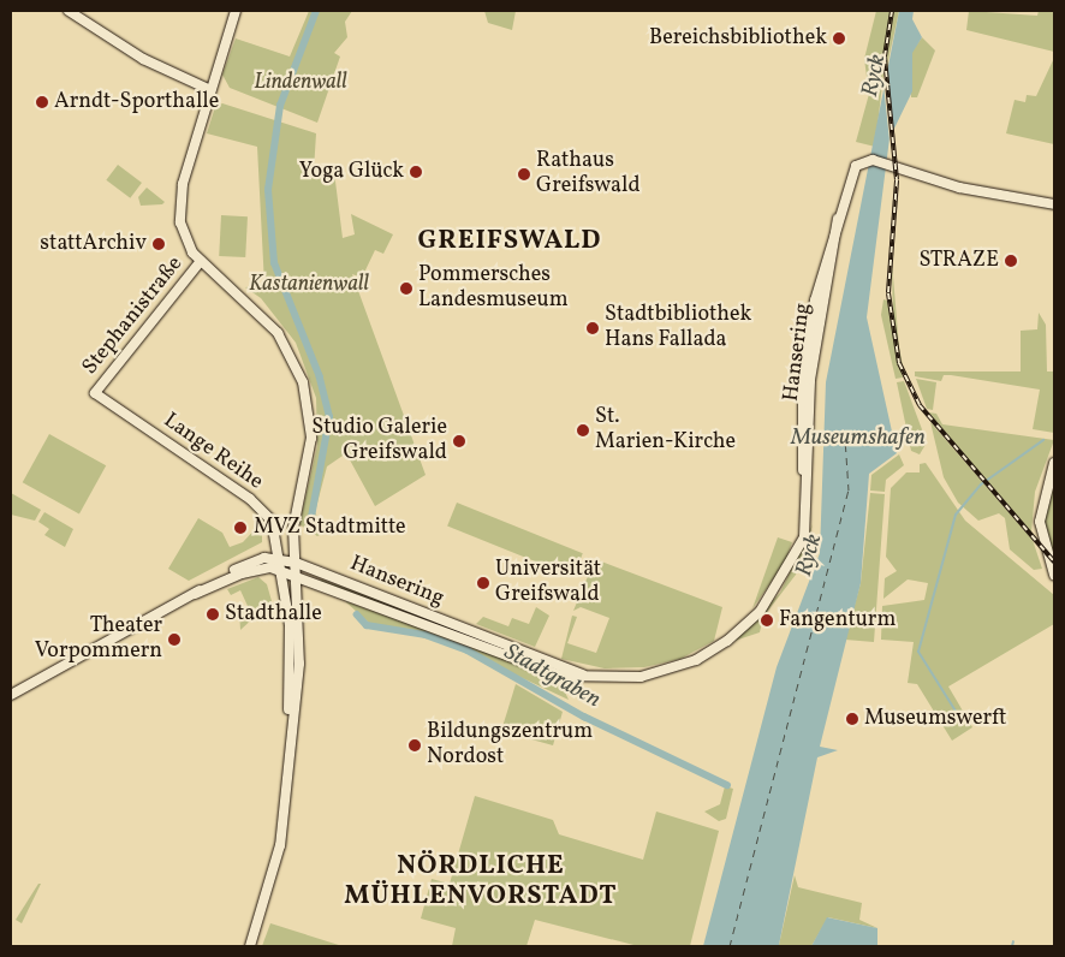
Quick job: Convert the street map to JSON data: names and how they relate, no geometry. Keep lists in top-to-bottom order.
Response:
{
  "streets": {
    "main road": ["Stephanistraße", "Hansering", "Lange Reihe"]
  },
  "crossings": [
    ["Stephanistraße", "Lange Reihe"],
    ["Hansering", "Lange Reihe"]
  ],
  "districts": ["GREIFSWALD", "NÖRDLICHE MÜHLENVORSTADT"],
  "water": ["Ryck", "Museumshafen", "Stadtgraben"],
  "parks": ["Lindenwall", "Kastanienwall"],
  "places": [
    "Bereichsbibliothek",
    "Arndt-Sporthalle",
    "Yoga Glück",
    "Rathaus Greifswald",
    "stattArchiv",
    "STRAZE",
    "Pommersches Landesmuseum",
    "Stadtbibliothek Hans Fallada",
    "St. Marien-Kirche",
    "Studio Galerie Greifswald",
    "MVZ Stadtmitte",
    "Universität Greifswald",
    "Stadthalle",
    "Fangenturm",
    "Theater Vorpommern",
    "Museumswerft",
    "Bildungszentrum Nordost"
  ]
}
